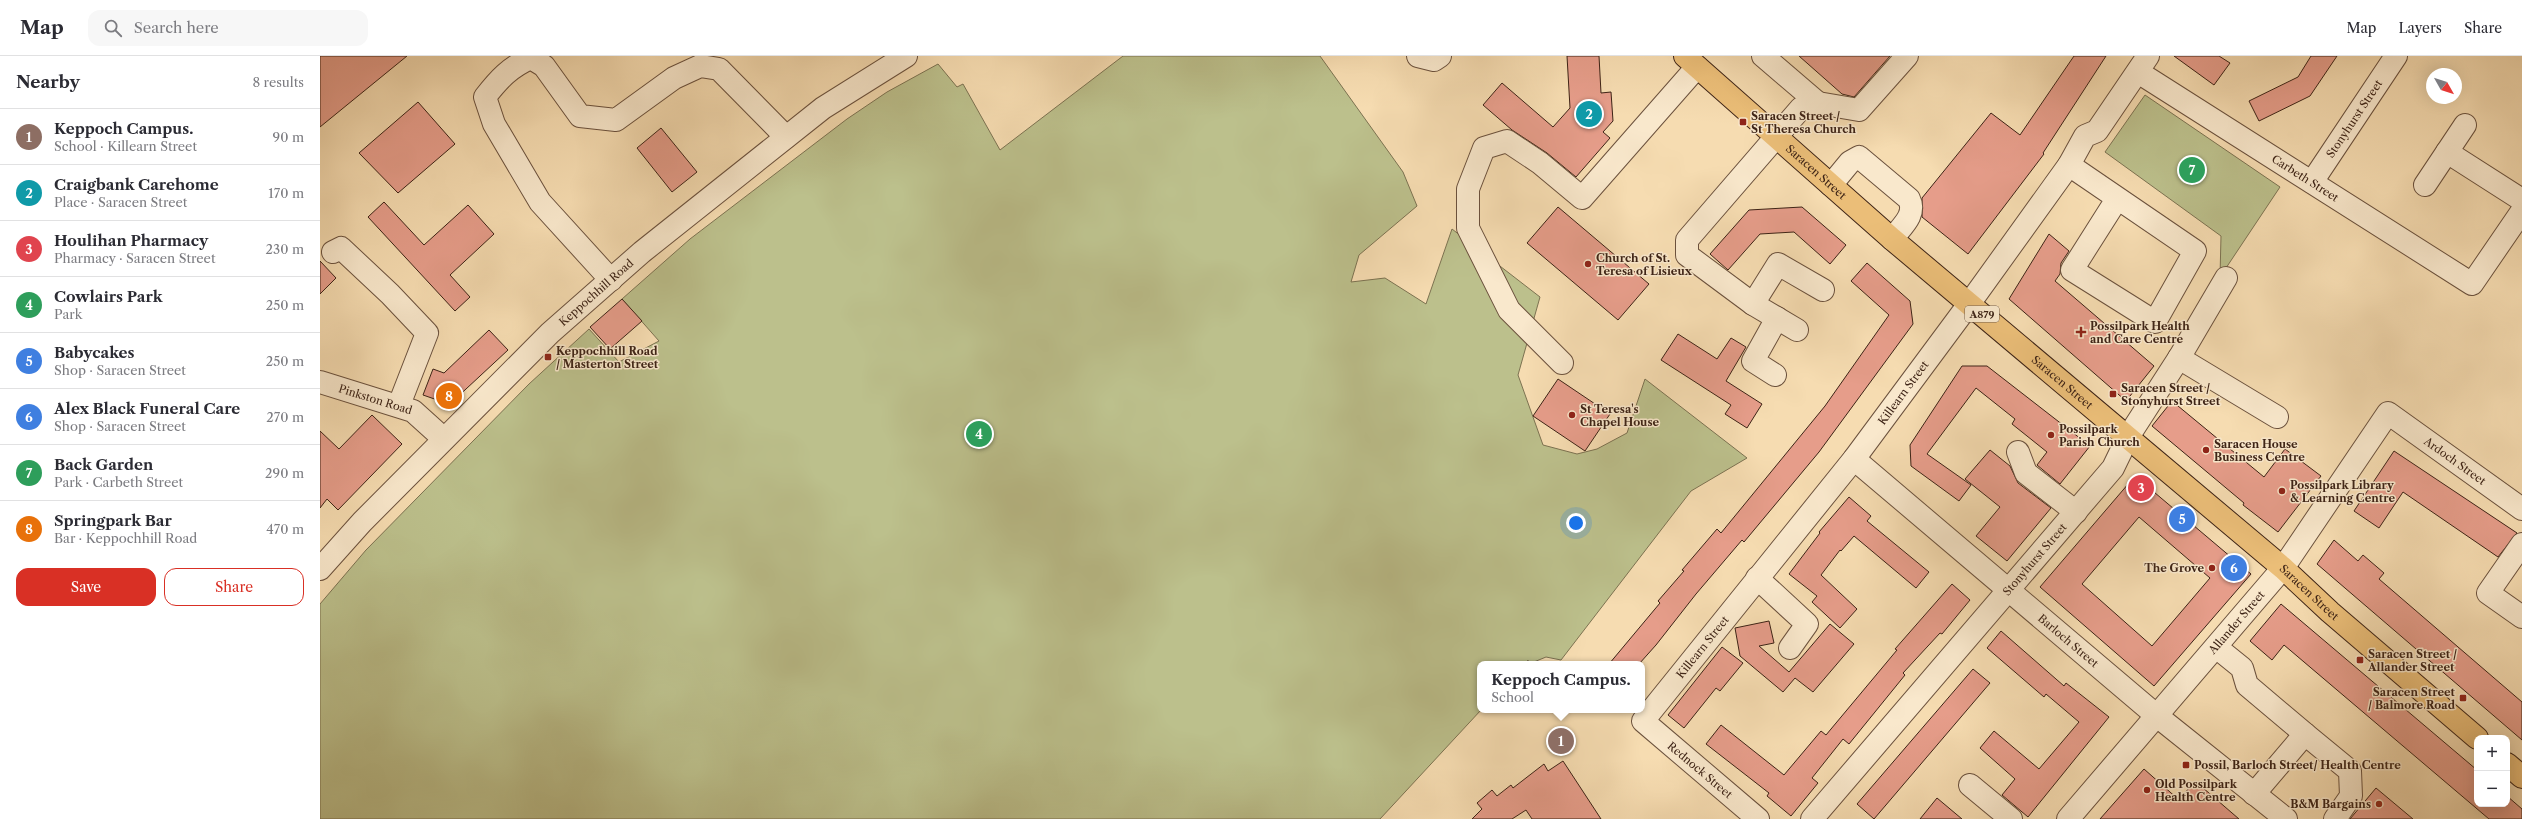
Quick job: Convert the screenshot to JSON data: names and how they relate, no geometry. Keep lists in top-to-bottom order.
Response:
{
  "streets": {
    "main road": ["Saracen Street", "A879"],
    "street": [
      "Stonyhurst Street",
      "Carbeth Street",
      "Keppochhill Road",
      "Killearn Street",
      "Pinkston Road",
      "Ardoch Street",
      "Allander Street",
      "Barloch Street",
      "Rednock Street"
    ]
  },
  "crossings": [
    ["Stonyhurst Street", "Saracen Street"],
    ["Stonyhurst Street", "Carbeth Street"],
    ["Stonyhurst Street", "Barloch Street"],
    ["Saracen Street", "Killearn Street"],
    ["Saracen Street", "Allander Street"],
    ["Carbeth Street", "Killearn Street"],
    ["Keppochhill Road", "Pinkston Road"],
    ["Killearn Street", "Barloch Street"],
    ["Killearn Street", "Rednock Street"],
    ["Ardoch Street", "Allander Street"],
    ["Allander Street", "Barloch Street"]
  ],
  "places": {
    "transit": [
      "Saracen Street / St Theresa Church",
      "Keppochhill Road / Masterton Street",
      "Saracen Street / Stonyhurst Street",
      "Saracen Street / Allander Street",
      "Saracen Street / Balmore Road",
      "Possil, Barloch Street/ Health Centre"
    ],
    "other": [
      "Church of St. Teresa of Lisieux",
      "St Teresa's Chapel House",
      "Possilpark Parish Church",
      "Saracen House Business Centre",
      "Possilpark Library & Learning Centre",
      "The Grove",
      "Old Possilpark Health Centre",
      "B&M Bargains"
    ],
    "health": ["Possilpark Health and Care Centre"]
  },
  "north": "bottom right",
  "page": {
    "header": "Map",
    "search": "Search here",
    "nav": ["Map", "Layers", "Share"],
    "heading": ["Nearby", "8 results"],
    "pins": [
      "2",
      "7",
      "8",
      "4",
      "3",
      "5",
      "6",
      "1"
    ],
    "list": [
      {
        "mark": "1",
        "name": "Keppoch Campus.",
        "note": "School · Killearn Street",
        "value": "90 m"
      },
      {
        "mark": "2",
        "name": "Craigbank Carehome",
        "note": "Place · Saracen Street",
        "value": "170 m"
      },
      {
        "mark": "3",
        "name": "Houlihan Pharmacy",
        "note": "Pharmacy · Saracen Street",
        "value": "230 m"
      },
      {
        "mark": "4",
        "name": "Cowlairs Park",
        "note": "Park",
        "value": "250 m"
      },
      {
        "mark": "5",
        "name": "Babycakes",
        "note": "Shop · Saracen Street",
        "value": "250 m"
      },
      {
        "mark": "6",
        "name": "Alex Black Funeral Care",
        "note": "Shop · Saracen Street",
        "value": "270 m"
      },
      {
        "mark": "7",
        "name": "Back Garden",
        "note": "Park · Carbeth Street",
        "value": "290 m"
      },
      {
        "mark": "8",
        "name": "Springpark Bar",
        "note": "Bar · Keppochhill Road",
        "value": "470 m"
      }
    ],
    "buttons": ["Save", "Share"],
    "popup": ["Keppoch Campus.", "School"],
    "map_buttons": ["+", "−"]
  }
}
